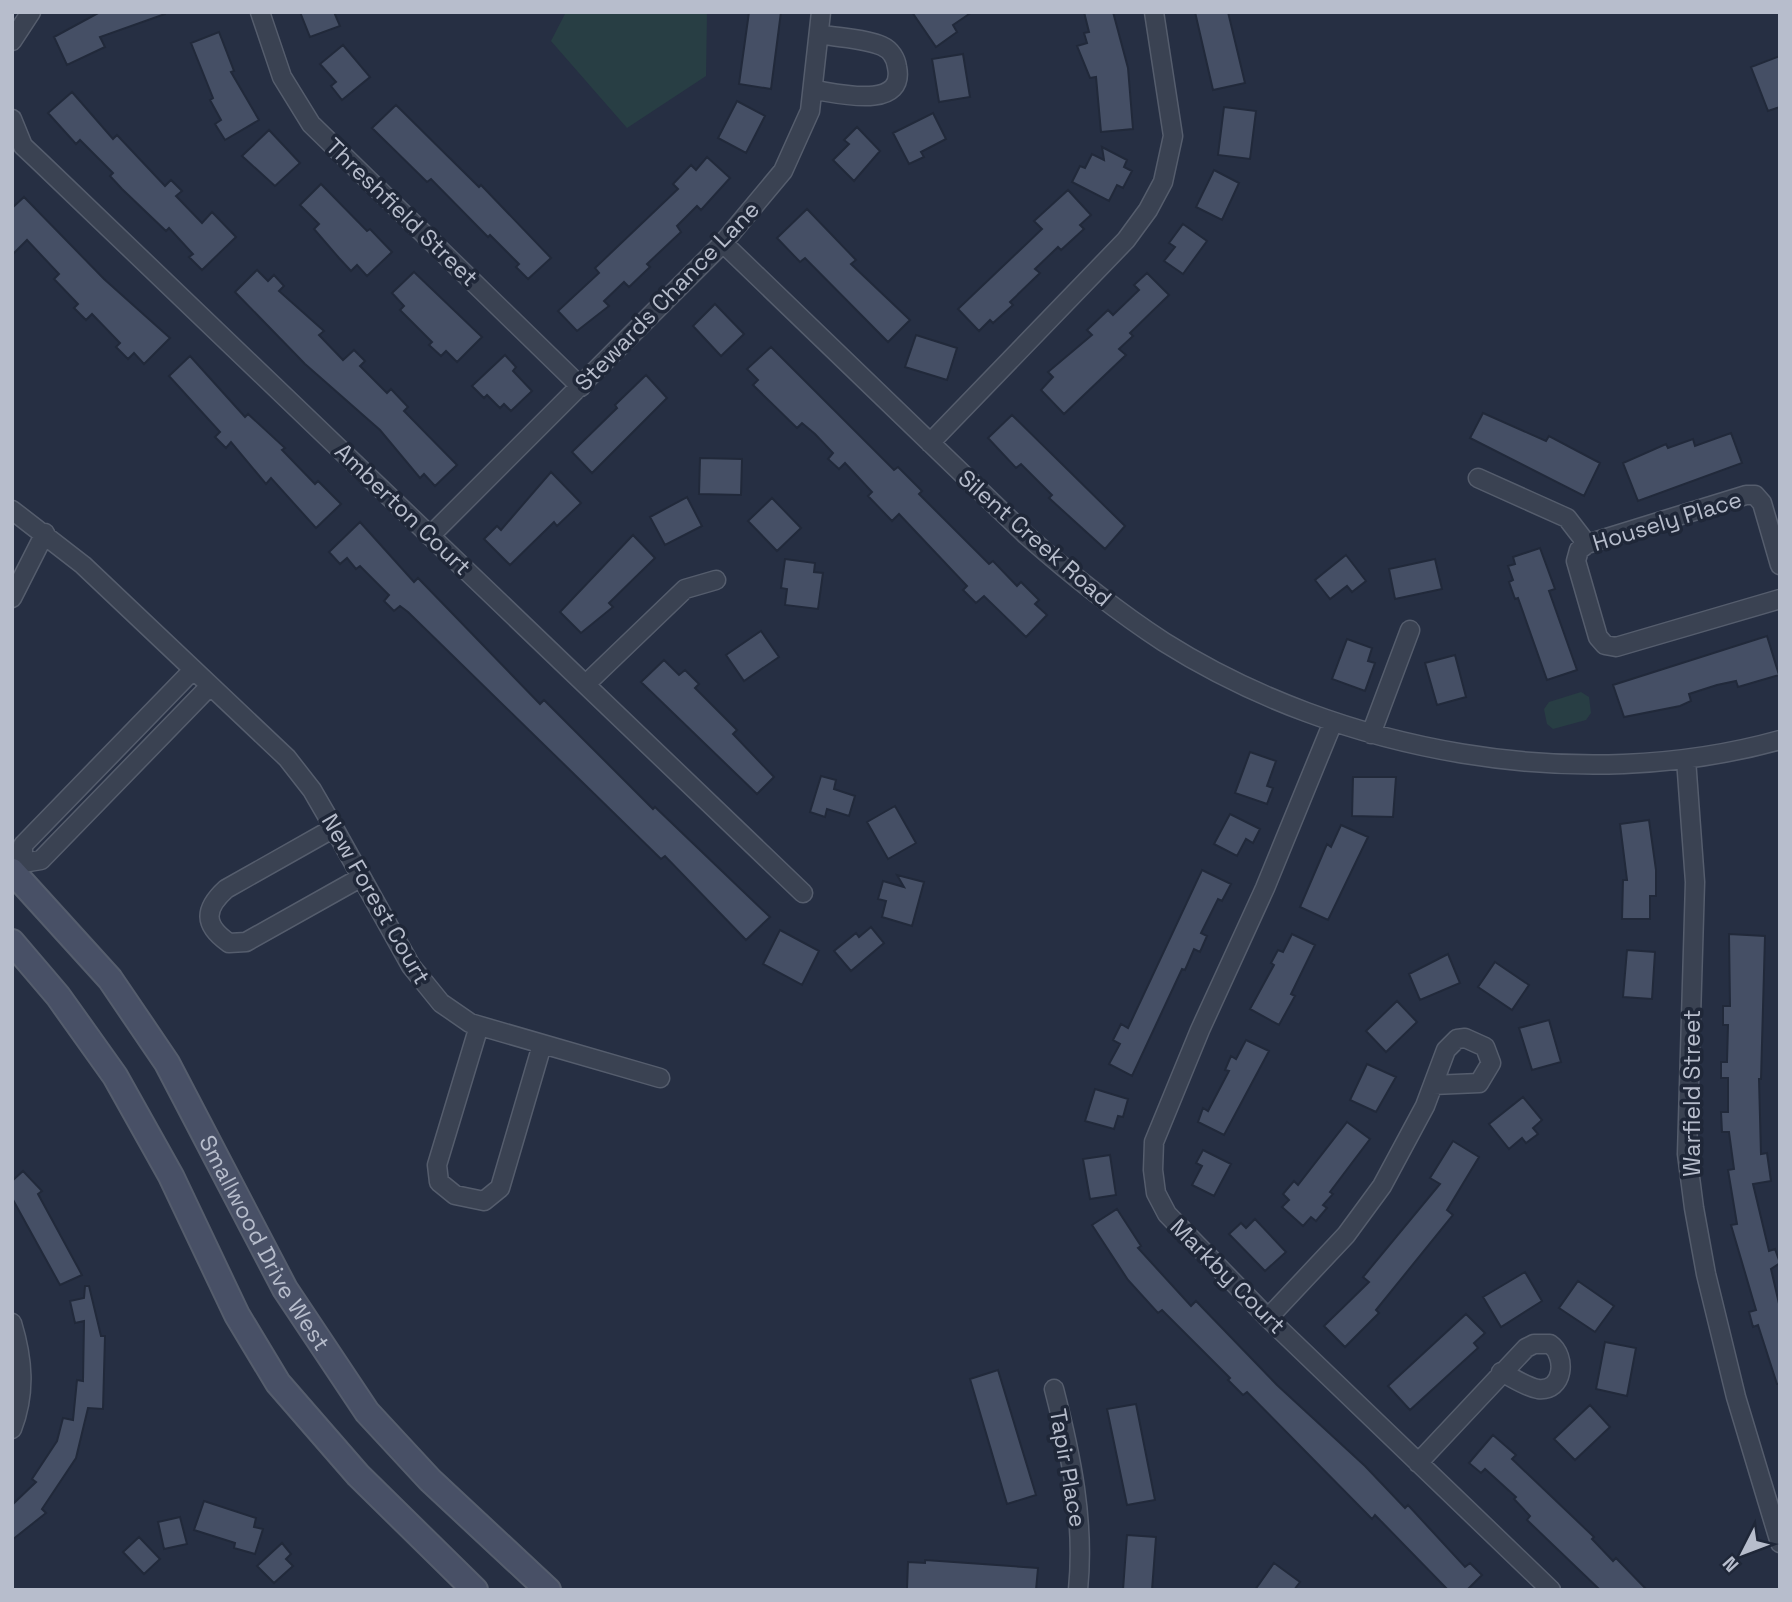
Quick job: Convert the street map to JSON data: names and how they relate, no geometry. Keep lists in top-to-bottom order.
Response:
{
  "streets": {
    "street": [
      "Threshfield Street",
      "Stewards Chance Lane",
      "Amberton Court",
      "Housely Place",
      "Silent Creek Road",
      "New Forest Court",
      "Warfield Street",
      "Smallwood Drive West",
      "Markby Court",
      "Tapir Place"
    ]
  },
  "crossings": [
    ["Threshfield Street", "Stewards Chance Lane"],
    ["Stewards Chance Lane", "Amberton Court"],
    ["Stewards Chance Lane", "Silent Creek Road"],
    ["Silent Creek Road", "Warfield Street"],
    ["Silent Creek Road", "Markby Court"]
  ],
  "north": "bottom left"
}
